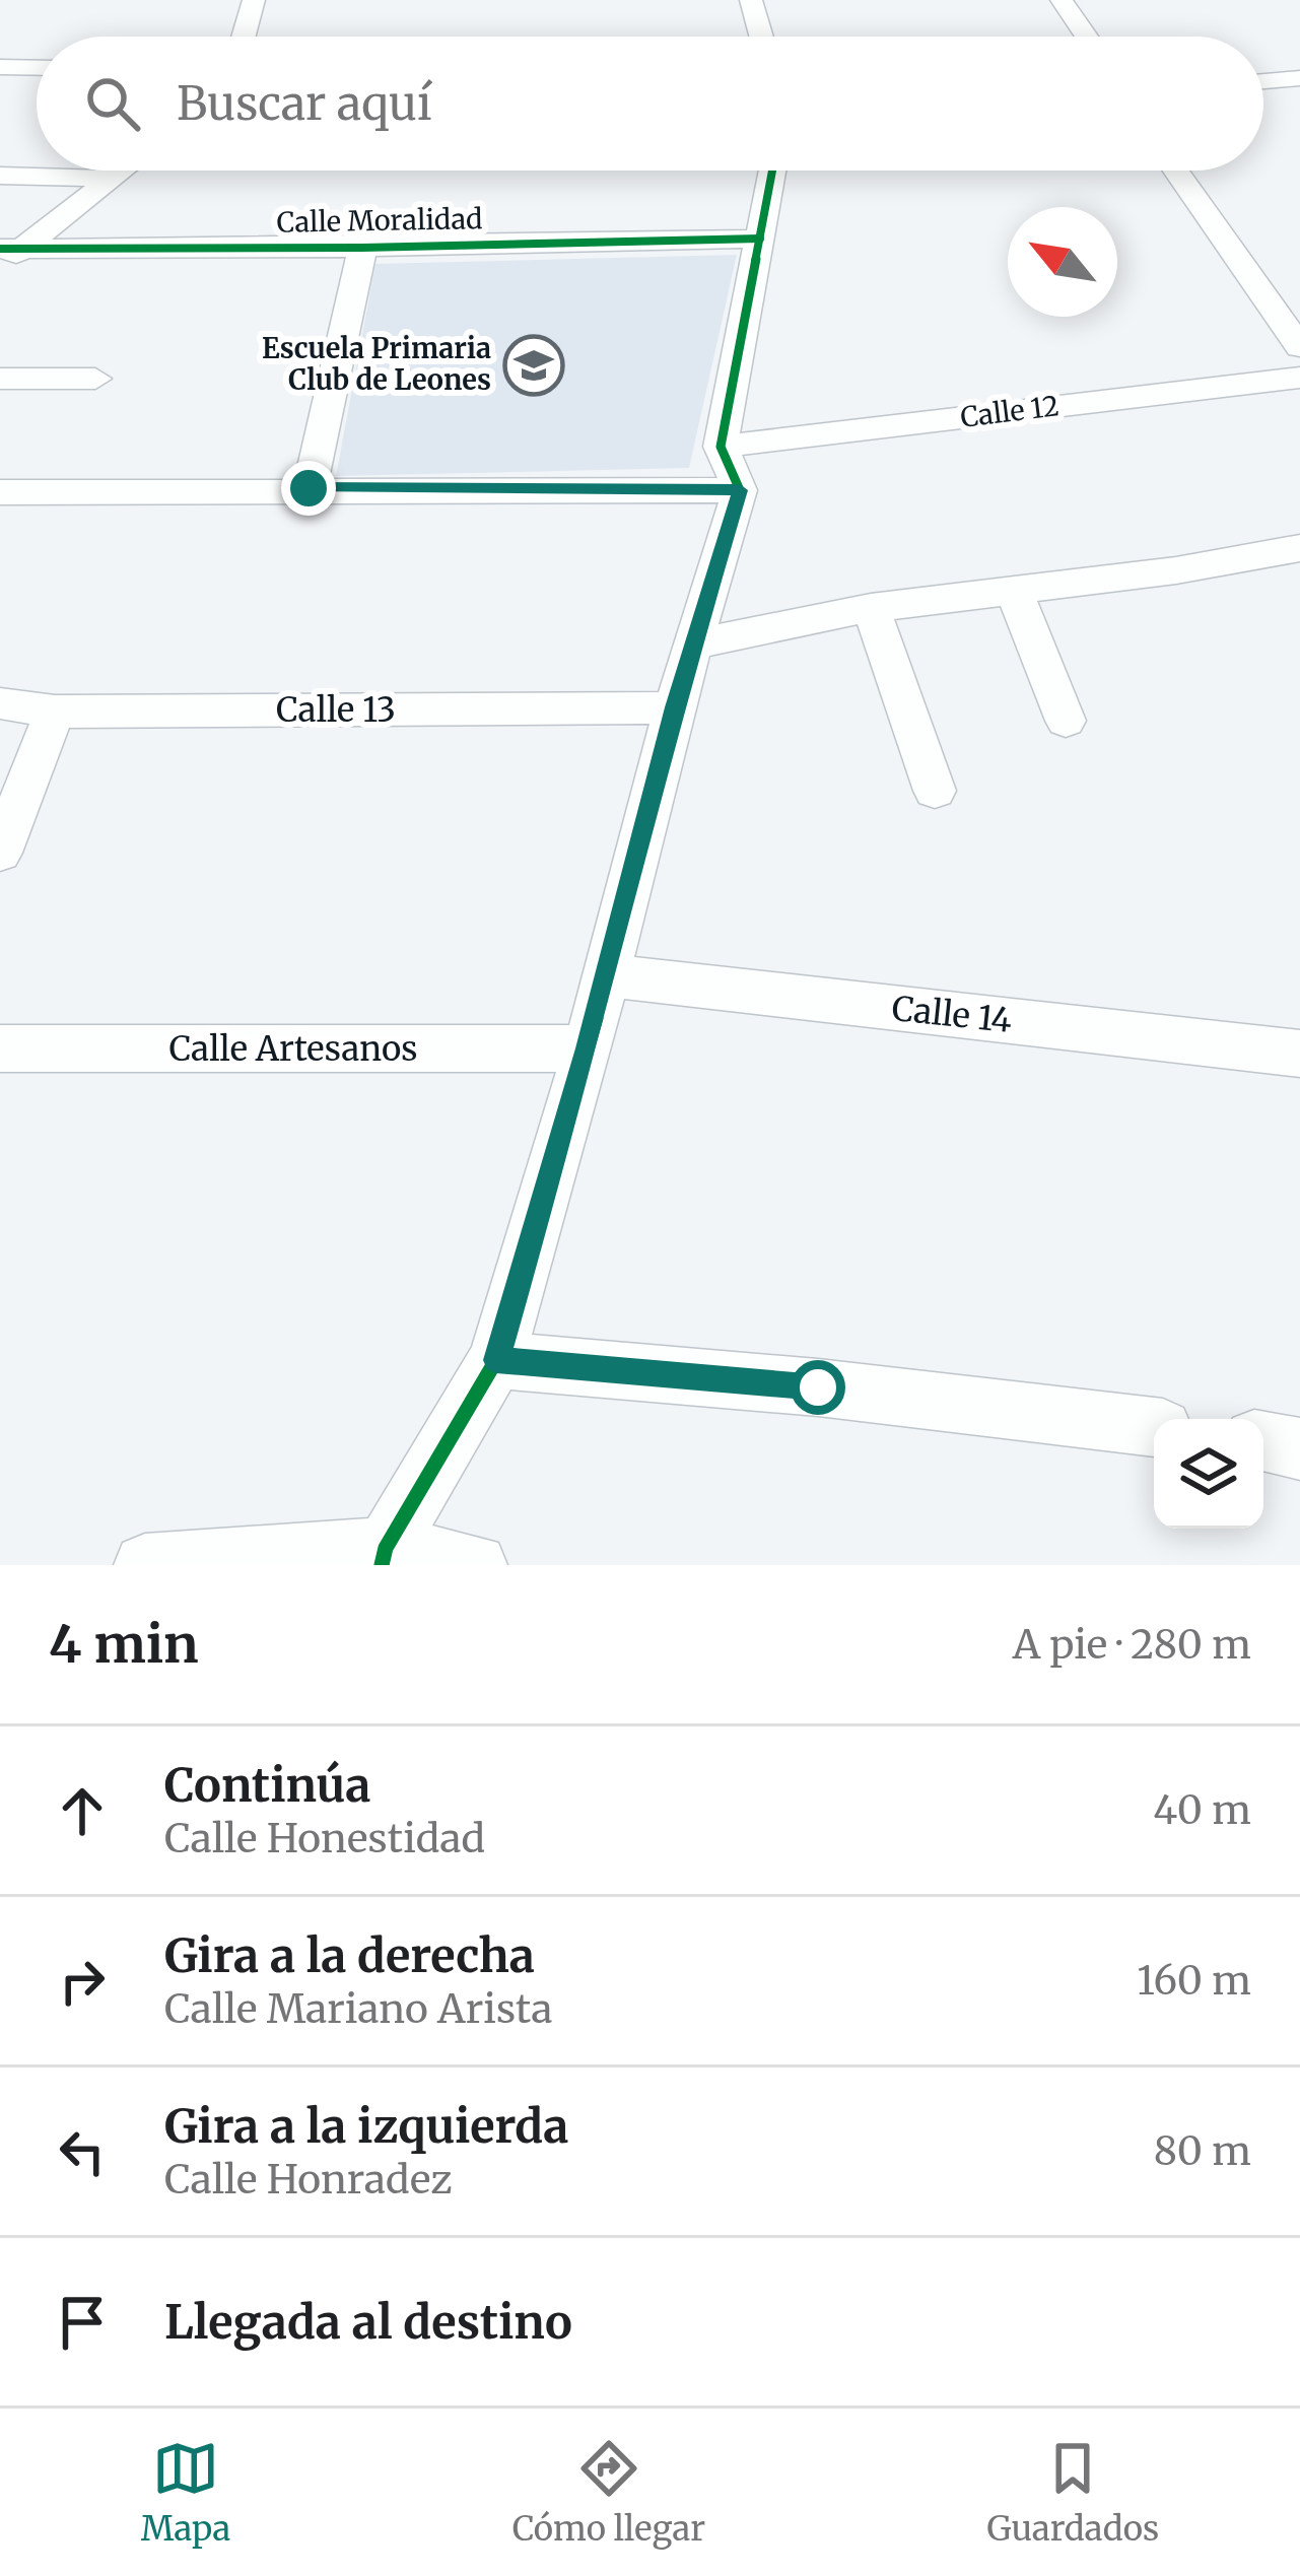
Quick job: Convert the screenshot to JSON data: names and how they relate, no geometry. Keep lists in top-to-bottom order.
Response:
{
  "streets": {
    "street": [
      "Calle Moralidad",
      "Calle 12",
      "Calle 13",
      "Calle 14",
      "Calle Artesanos"
    ]
  },
  "places": {
    "school or university": ["Escuela Primaria Club de Leones"]
  },
  "north": "top left",
  "page": {
    "search": "Buscar aquí",
    "heading": ["4 min", "A pie · 280 m"],
    "list": [
      ["Continúa", "Calle Honestidad", "40 m"],
      ["Gira a la derecha", "Calle Mariano Arista", "160 m"],
      ["Gira a la izquierda", "Calle Honradez", "80 m"],
      "Llegada al destino"
    ],
    "nav": ["Mapa", "Cómo llegar", "Guardados"]
  }
}
